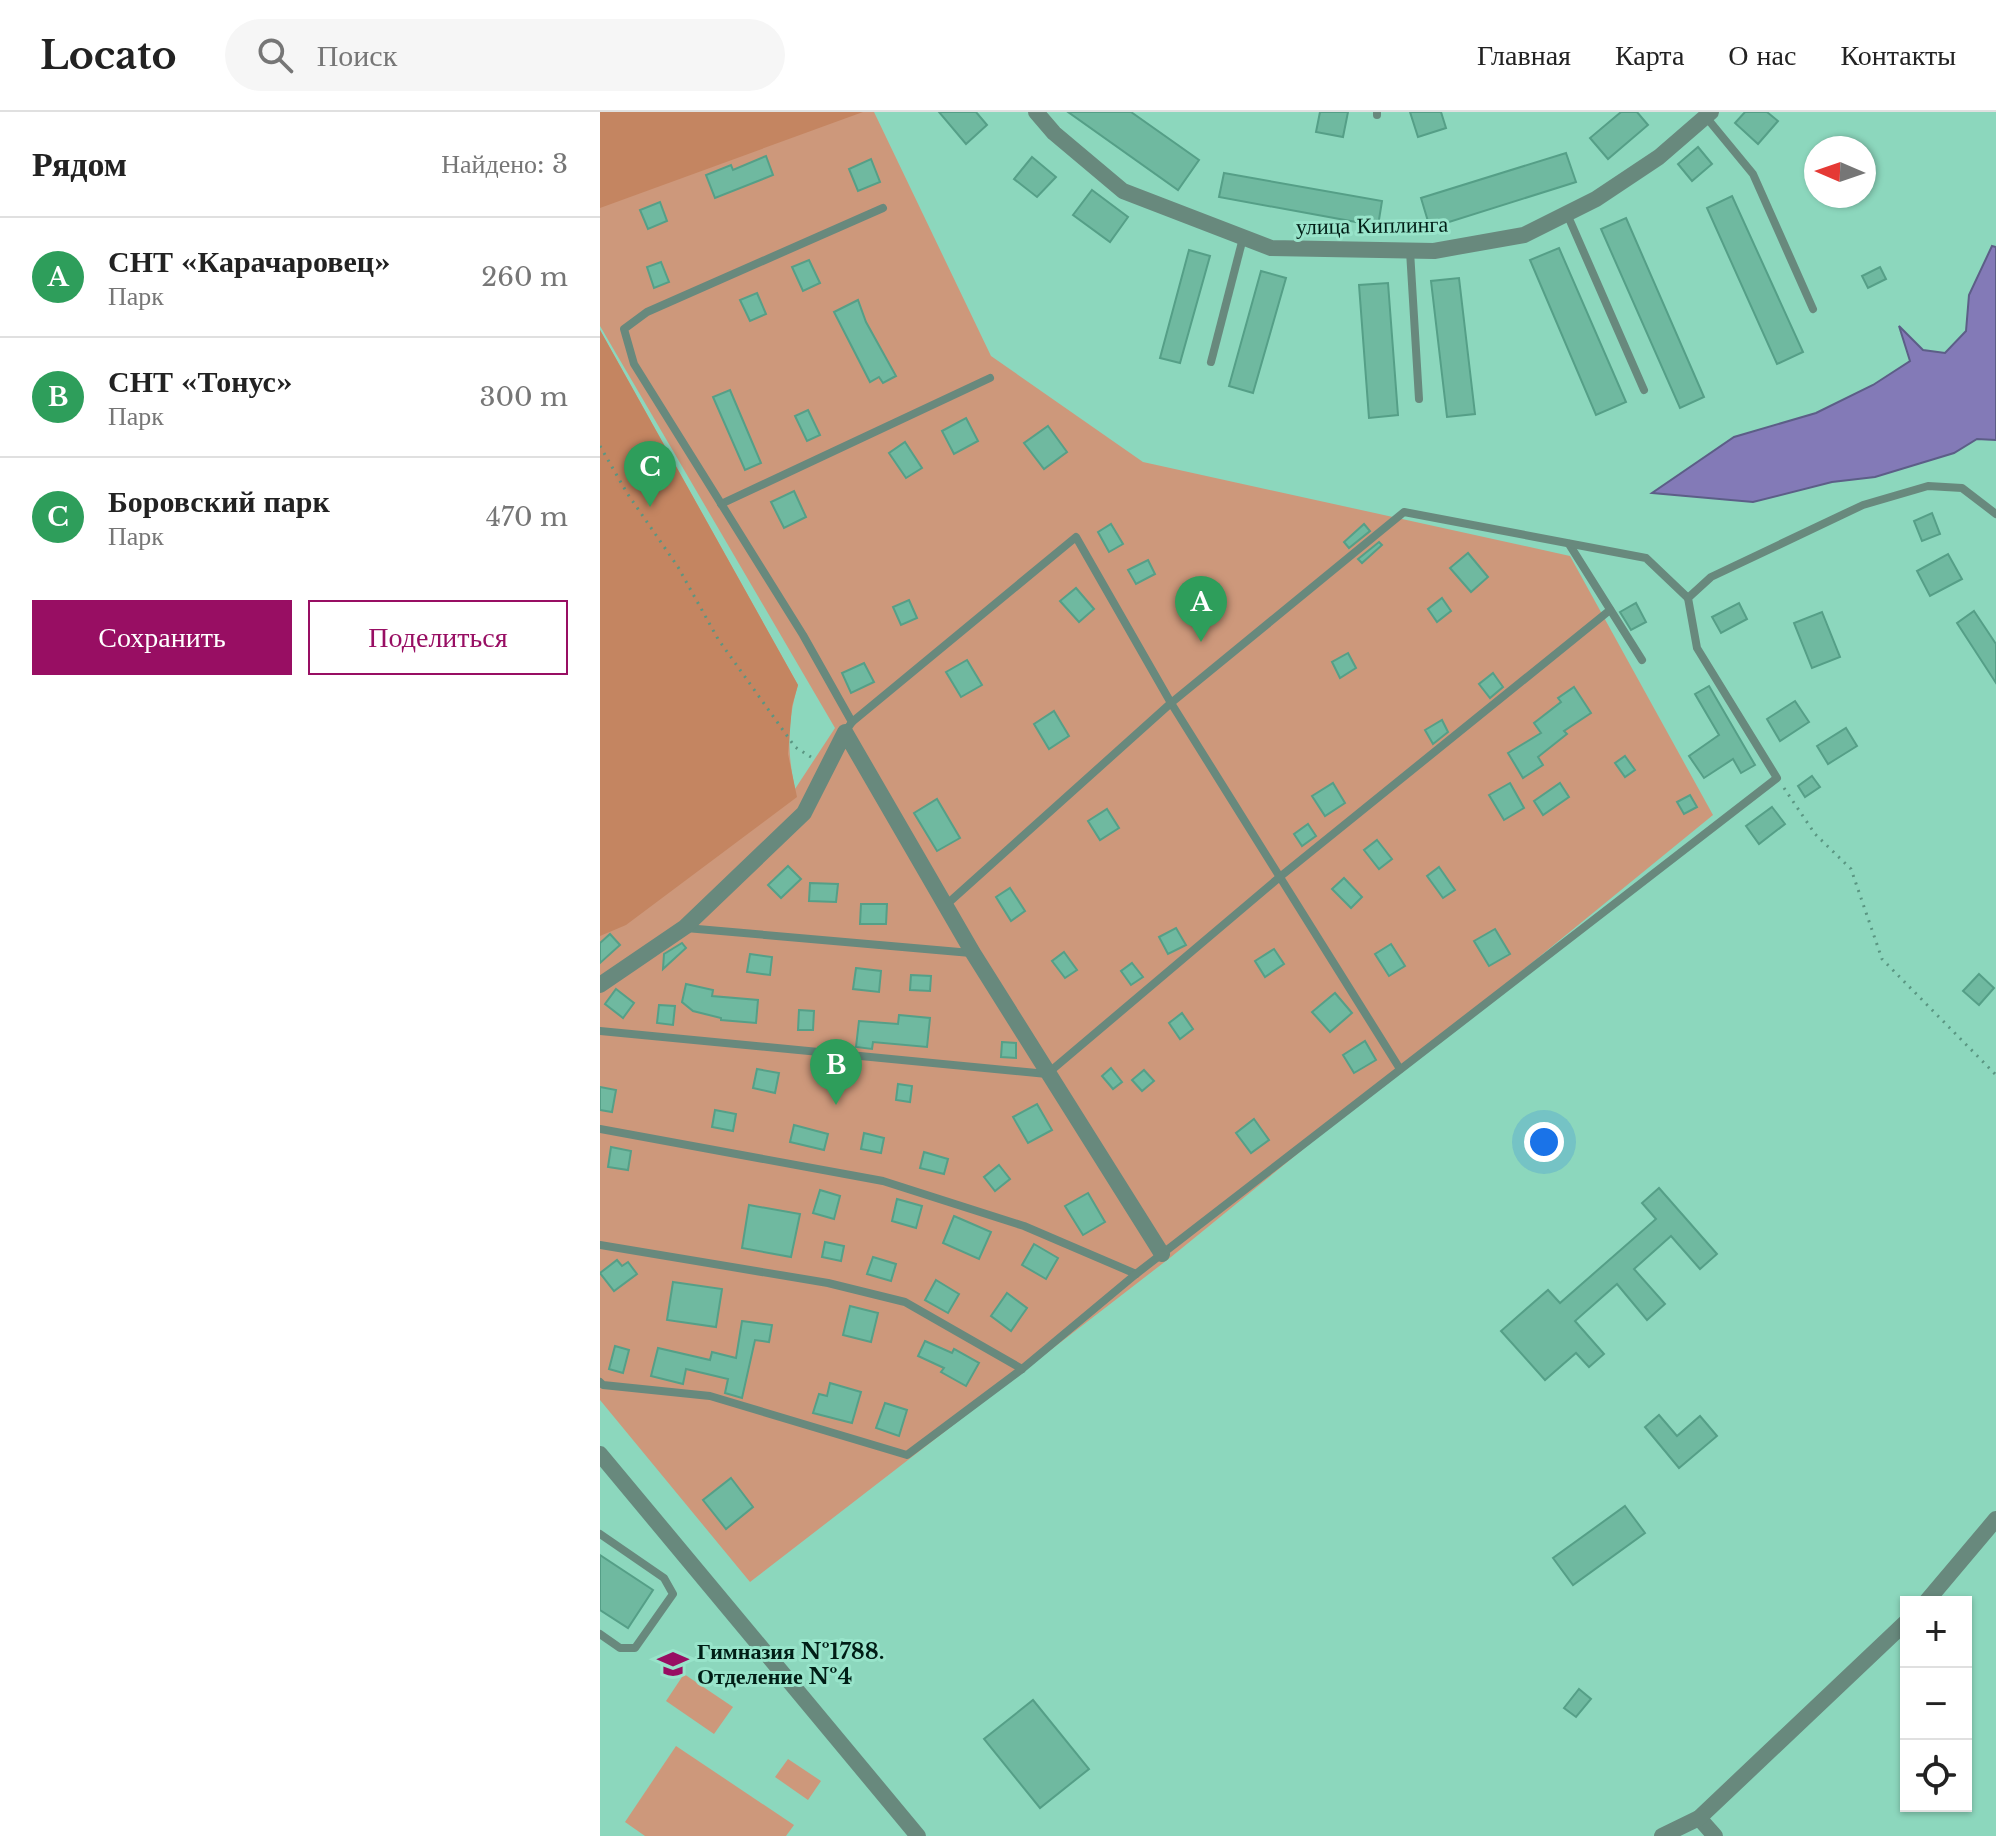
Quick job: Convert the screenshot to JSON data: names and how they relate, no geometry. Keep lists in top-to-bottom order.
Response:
{
  "streets": {
    "street": ["улица Киплинга"]
  },
  "places": {
    "school or university": ["Гимназия №1788. Отделение №4"]
  },
  "north": "left",
  "page": {
    "header": "Locato",
    "search": "Поиск",
    "nav": [
      "Главная",
      "Карта",
      "О нас",
      "Контакты"
    ],
    "heading": ["Рядом", "Найдено: 3"],
    "list": [
      {
        "mark": "A",
        "name": "СНТ «Карачаровец»",
        "note": "Парк",
        "value": "260 m"
      },
      {
        "mark": "B",
        "name": "СНТ «Тонус»",
        "note": "Парк",
        "value": "300 m"
      },
      {
        "mark": "C",
        "name": "Боровский парк",
        "note": "Парк",
        "value": "470 m"
      }
    ],
    "pins": ["C", "A", "B"],
    "buttons": ["Сохранить", "Поделиться"],
    "map_buttons": ["+", "−"]
  }
}
